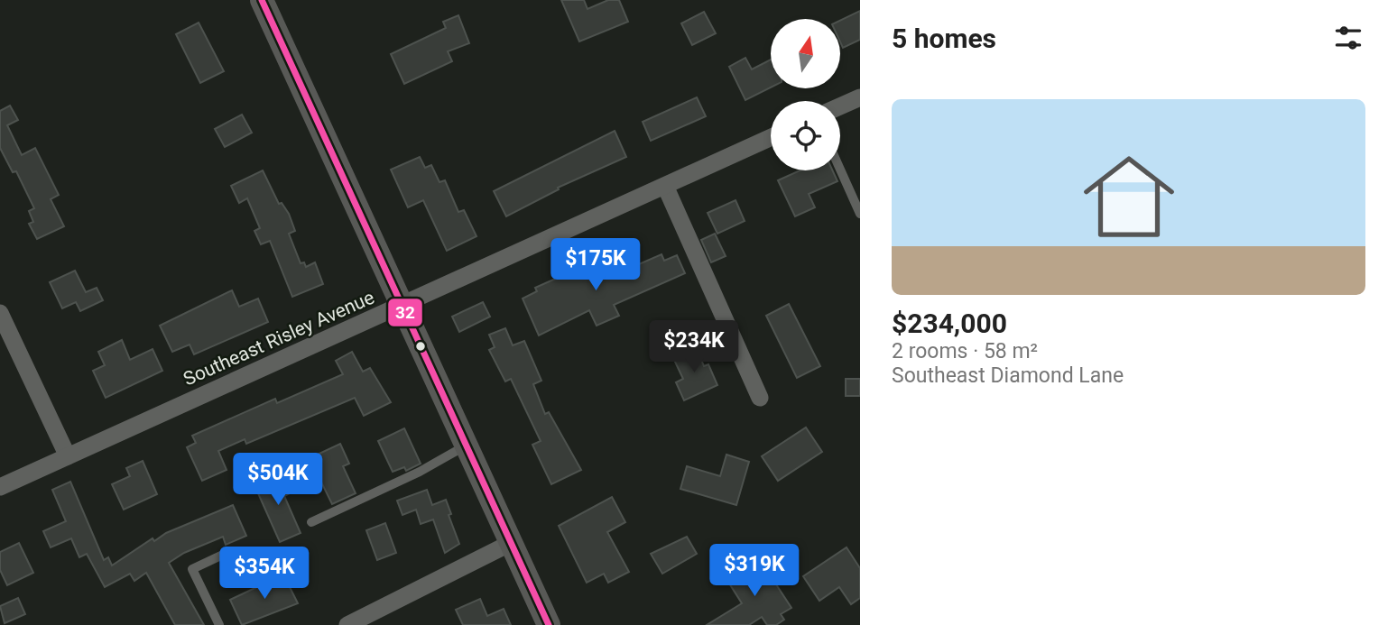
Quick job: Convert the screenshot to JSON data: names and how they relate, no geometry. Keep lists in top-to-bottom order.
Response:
{
  "streets": {
    "street": ["Southeast Risley Avenue"]
  },
  "lines": ["transit line 32"],
  "north": "top",
  "page": {
    "heading": "5 homes",
    "list": [
      {
        "name": "$234,000",
        "note": "2 rooms · 58 m² · Southeast Diamond Lane"
      }
    ],
    "price": [
      "$175K",
      "$234K",
      "$504K",
      "$319K",
      "$354K"
    ]
  }
}
